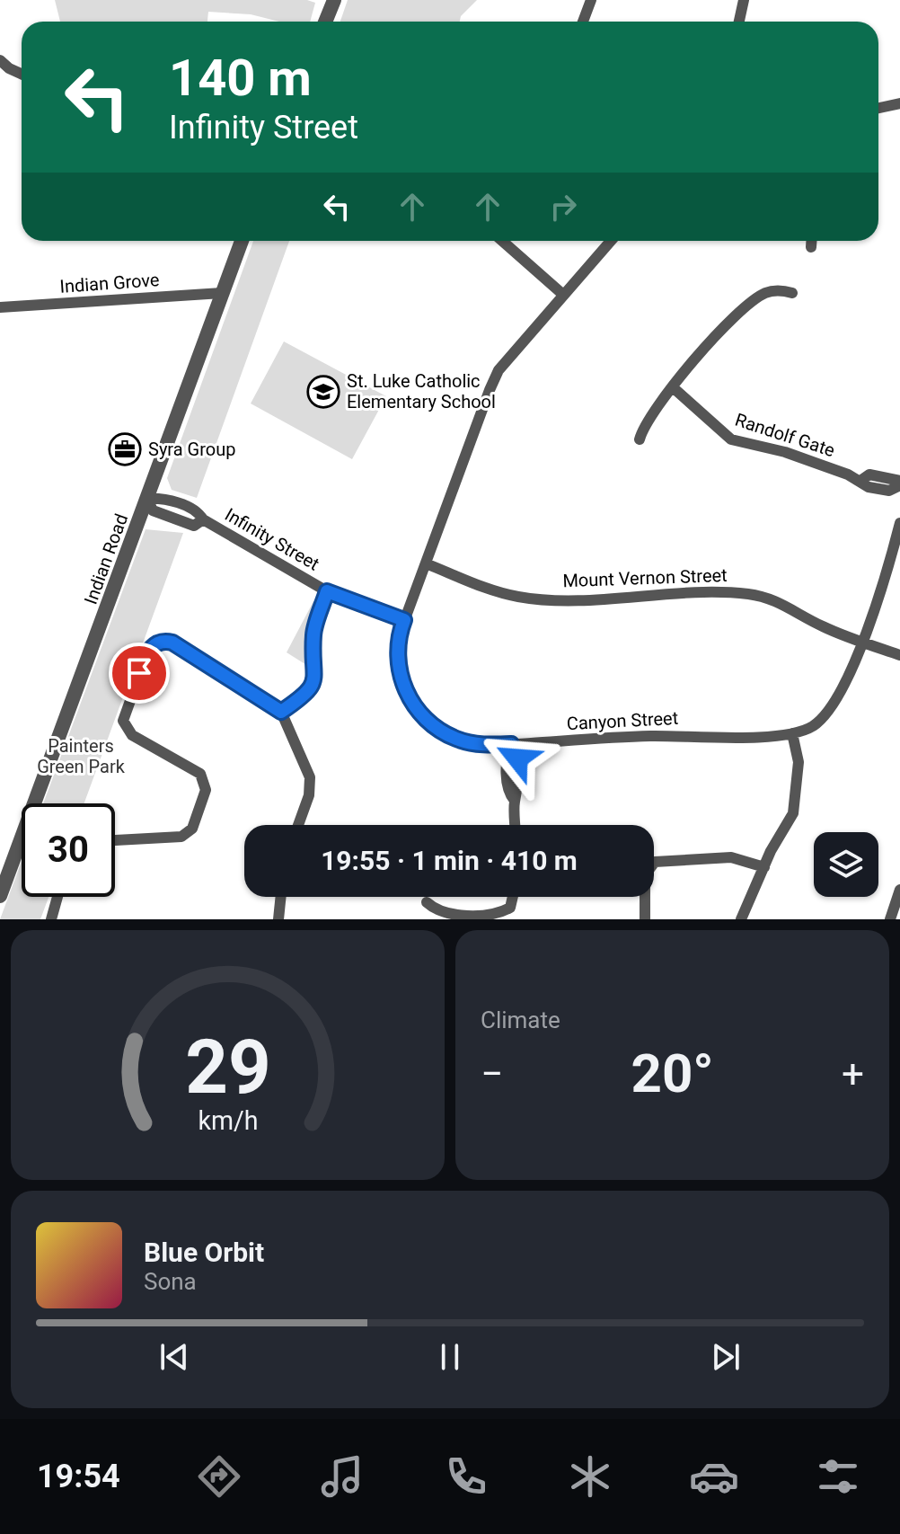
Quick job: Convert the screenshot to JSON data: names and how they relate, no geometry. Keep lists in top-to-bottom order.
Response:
{
  "streets": {
    "street": [
      "Indian Grove",
      "Randolf Gate",
      "Infinity Street",
      "Indian Road",
      "Mount Vernon Street",
      "Canyon Street"
    ]
  },
  "crossings": [
    ["Indian Grove", "Indian Road"],
    ["Infinity Street", "Indian Road"],
    ["Infinity Street", "Canyon Street"],
    ["Mount Vernon Street", "Canyon Street"]
  ],
  "parks": ["Painters Green Park"],
  "places": {
    "school or university": ["St. Luke Catholic Elementary School"],
    "office": ["Syra Group"]
  },
  "page": {
    "turn": ["140 m", "Infinity Street"],
    "limit": "30",
    "trip": "19:55 · 1 min · 410 m",
    "tile": "Climate",
    "heat": ["−", "20°", "+"],
    "song": ["Blue Orbit", "Sona"],
    "tabs": "19:54",
    "gauge": ["29", "km/h"]
  }
}
